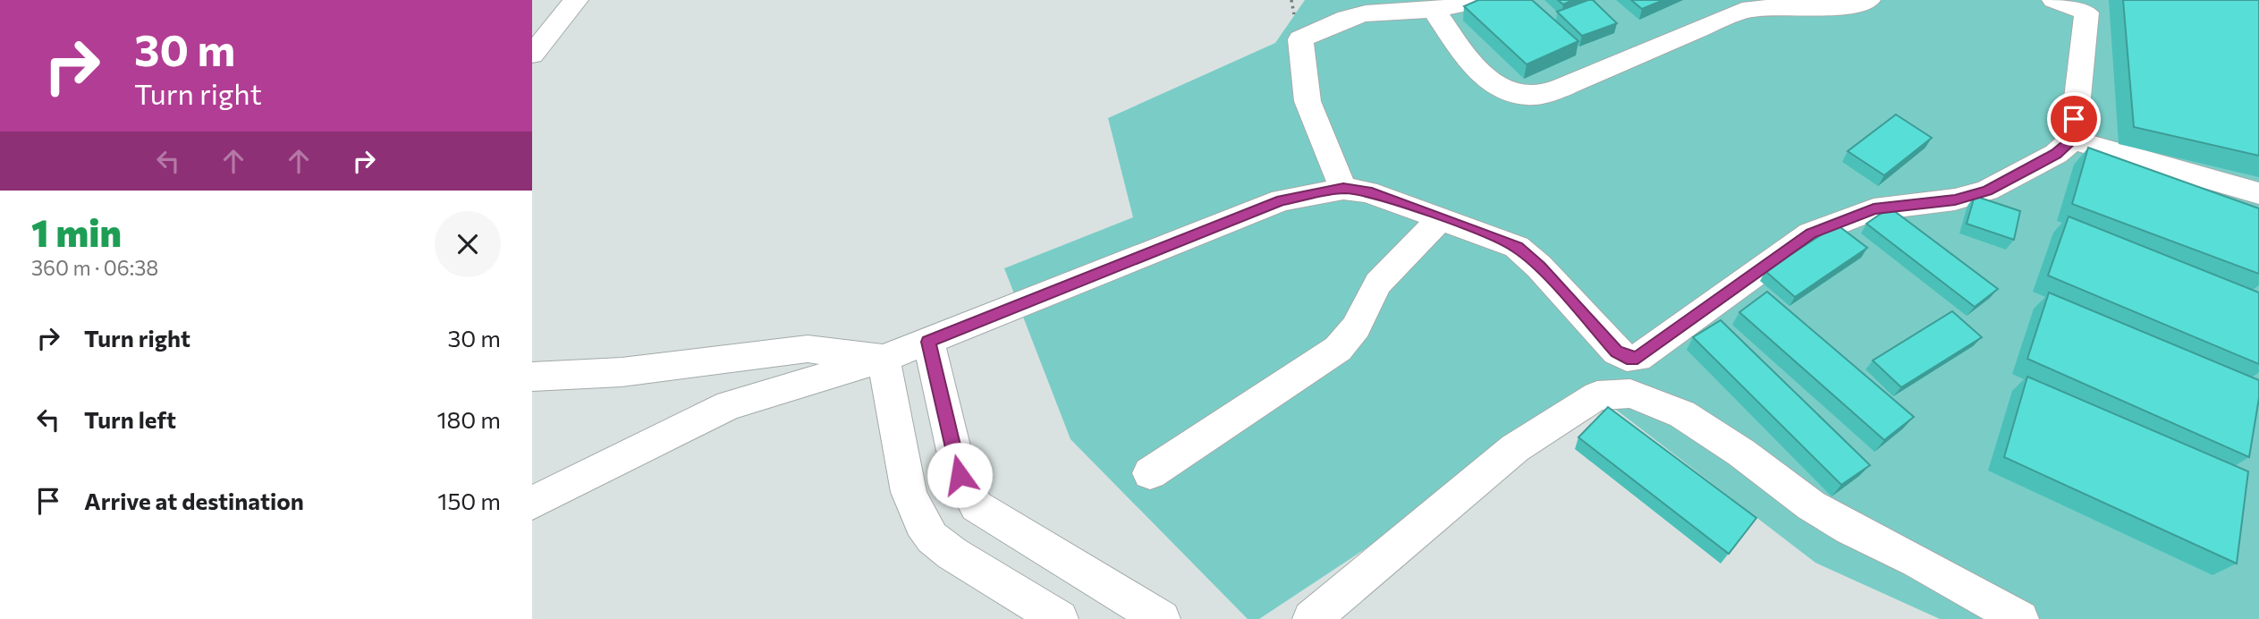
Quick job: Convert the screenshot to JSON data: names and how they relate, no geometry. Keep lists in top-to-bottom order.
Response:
{
  "page": {
    "turn": ["30 m", "Turn right"],
    "heading": ["1 min", "360 m · 06:38"],
    "list": [
      {
        "name": "Turn right",
        "value": "30 m"
      },
      {
        "name": "Turn left",
        "value": "180 m"
      },
      {
        "name": "Arrive at destination",
        "value": "150 m"
      }
    ]
  }
}
